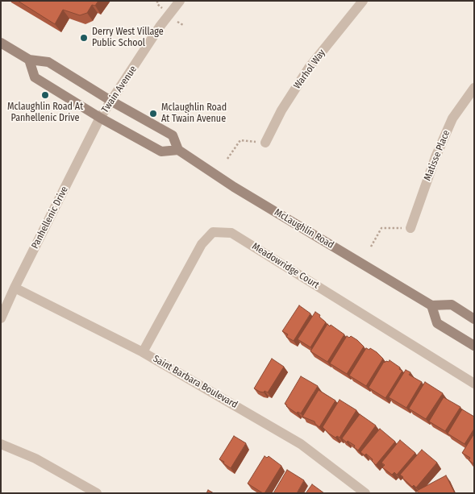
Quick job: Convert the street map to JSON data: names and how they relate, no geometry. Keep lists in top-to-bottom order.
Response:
{
  "streets": {
    "street": [
      "Warhol Way",
      "Twain Avenue",
      "Matisse Place",
      "Panhellenic Drive",
      "McLaughlin Road",
      "Meadowridge Court",
      "Saint Barbara Boulevard"
    ]
  },
  "crossings": [
    ["Twain Avenue", "Panhellenic Drive"],
    ["Twain Avenue", "McLaughlin Road"],
    ["Panhellenic Drive", "Saint Barbara Boulevard"],
    ["Meadowridge Court", "Saint Barbara Boulevard"]
  ],
  "places": ["Derry West Village Public School", "Mclaughlin Road At Panhellenic Drive", "Mclaughlin Road At Twain Avenue"]
}
